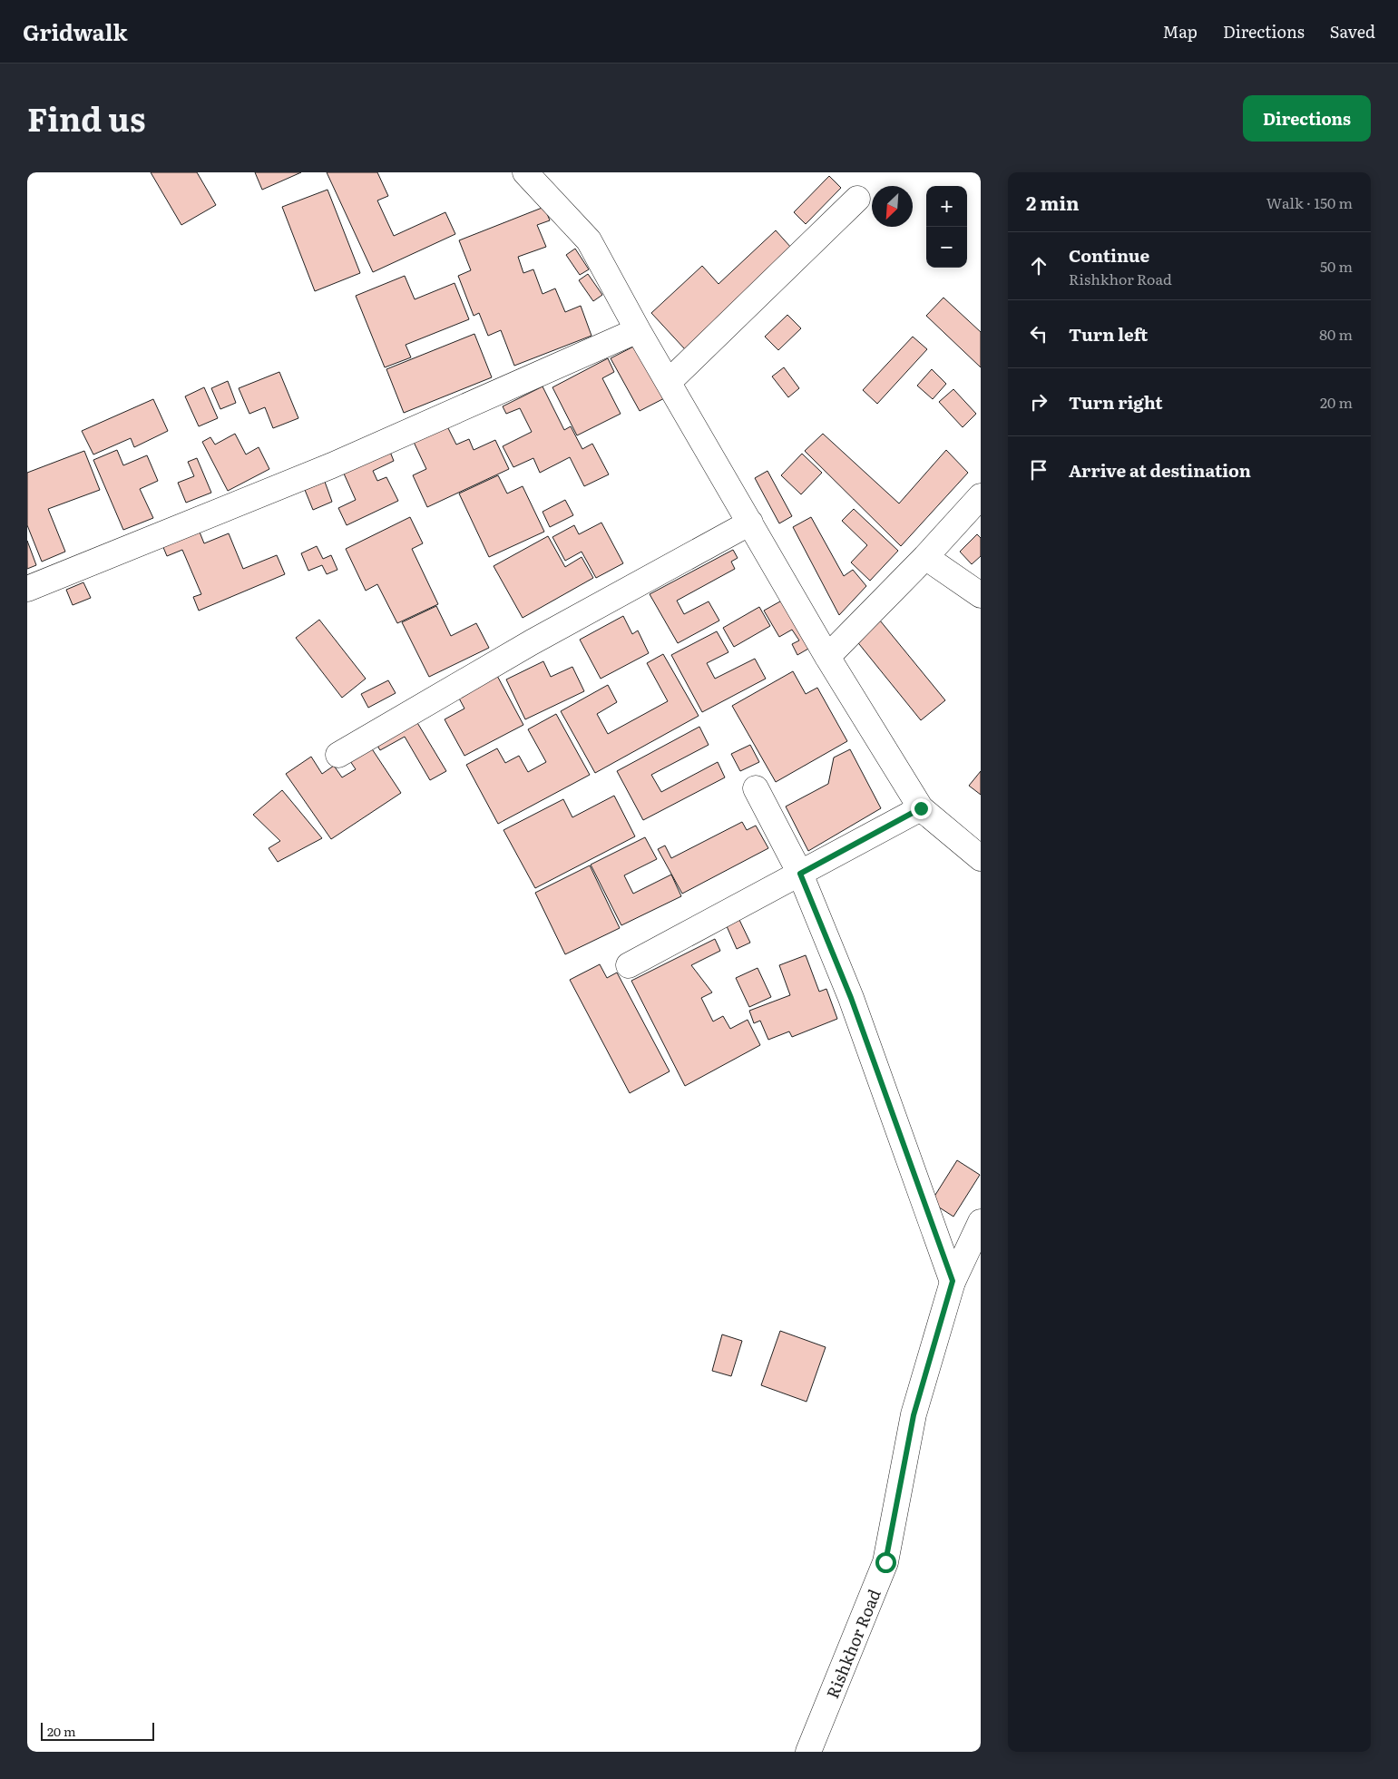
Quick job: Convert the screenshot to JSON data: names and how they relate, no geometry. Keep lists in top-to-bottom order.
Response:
{
  "streets": {
    "street": ["Rishkhor Road"]
  },
  "scale_bar": "20 m",
  "north": "bottom left",
  "page": {
    "header": "Gridwalk",
    "nav": ["Map", "Directions", "Saved"],
    "title": "Find us",
    "buttons": "Directions",
    "heading": ["2 min", "Walk · 150 m"],
    "map_buttons": ["+", "−"],
    "list": [
      ["Continue", "Rishkhor Road", "50 m"],
      ["Turn left", "80 m"],
      ["Turn right", "20 m"],
      "Arrive at destination"
    ],
    "scale": "20 m"
  }
}
